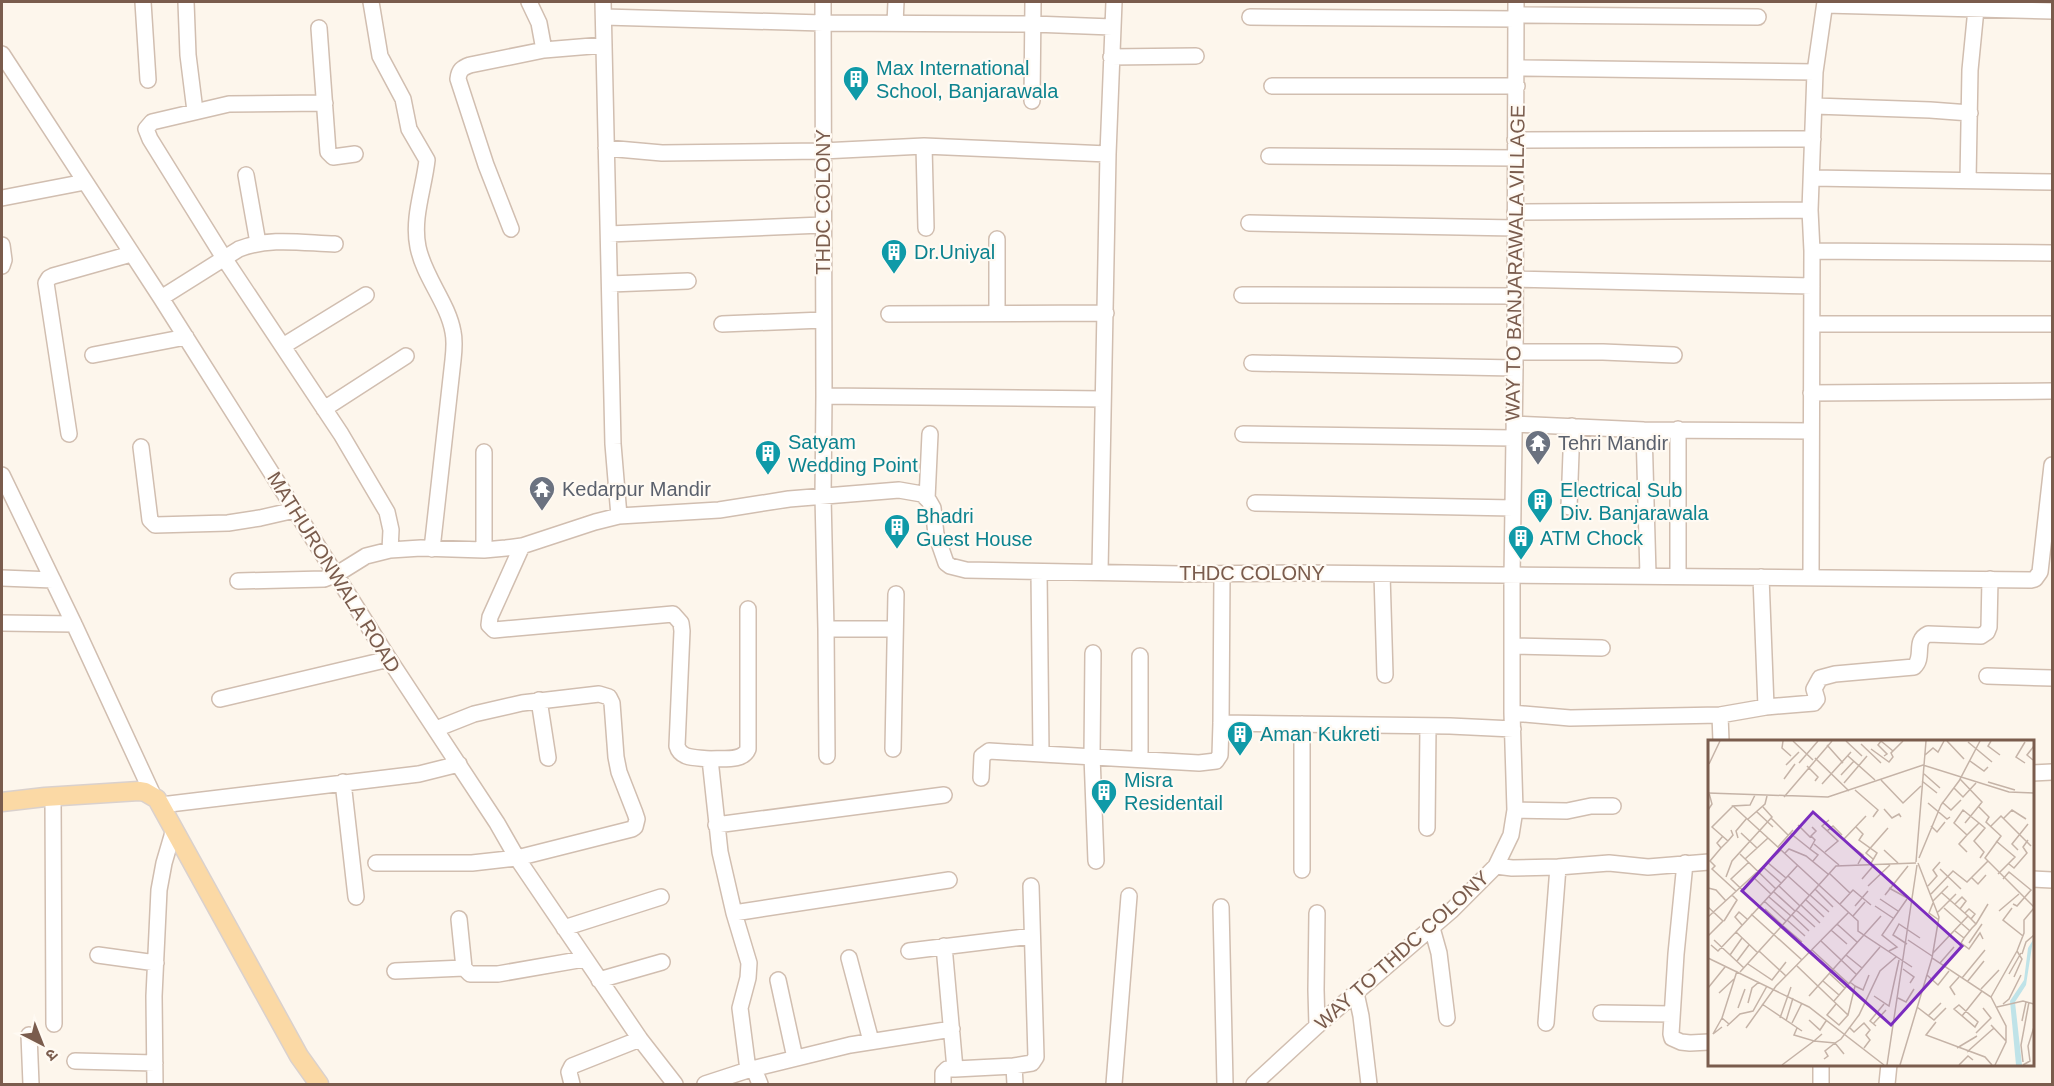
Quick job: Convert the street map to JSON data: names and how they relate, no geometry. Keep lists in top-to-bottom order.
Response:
{
  "streets": {
    "street": [
      "THDC COLONY",
      "WAY TO BANJARAWALA VILLAGE",
      "MATHURONWALA ROAD",
      "WAY TO THDC COLONY"
    ]
  },
  "crossings": [
    ["THDC COLONY", "WAY TO BANJARAWALA VILLAGE"]
  ],
  "places": {
    "building": [
      "Max International School, Banjarawala",
      "Dr.Uniyal",
      "Satyam Wedding Point",
      "Electrical Sub Div. Banjarawala",
      "Bhadri Guest House",
      "ATM Chock",
      "Aman Kukreti",
      "Misra Residentail"
    ],
    "temple": ["Tehri Mandir", "Kedarpur Mandir"]
  },
  "north": "bottom right"
}
